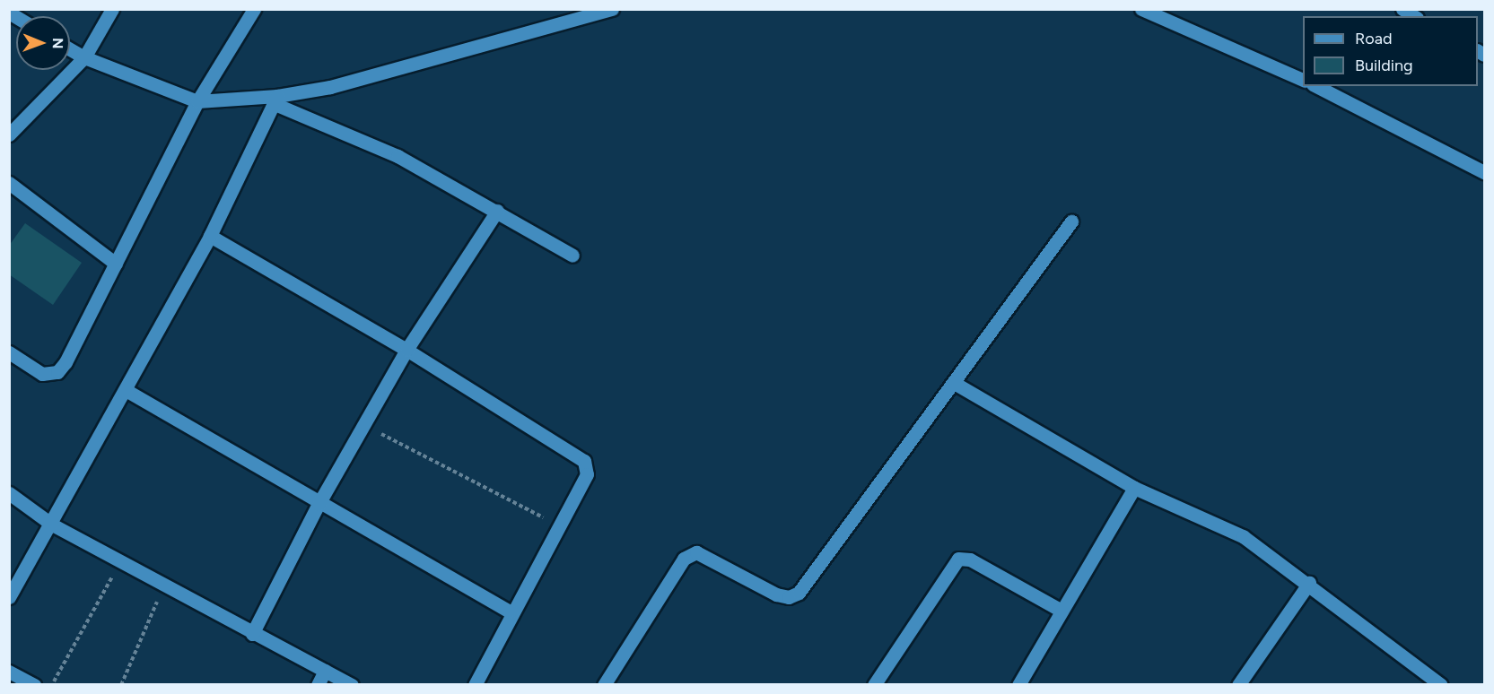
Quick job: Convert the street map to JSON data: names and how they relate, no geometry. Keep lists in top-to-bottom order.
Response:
{
  "legend": ["Road", "Building"],
  "north": "right"
}
